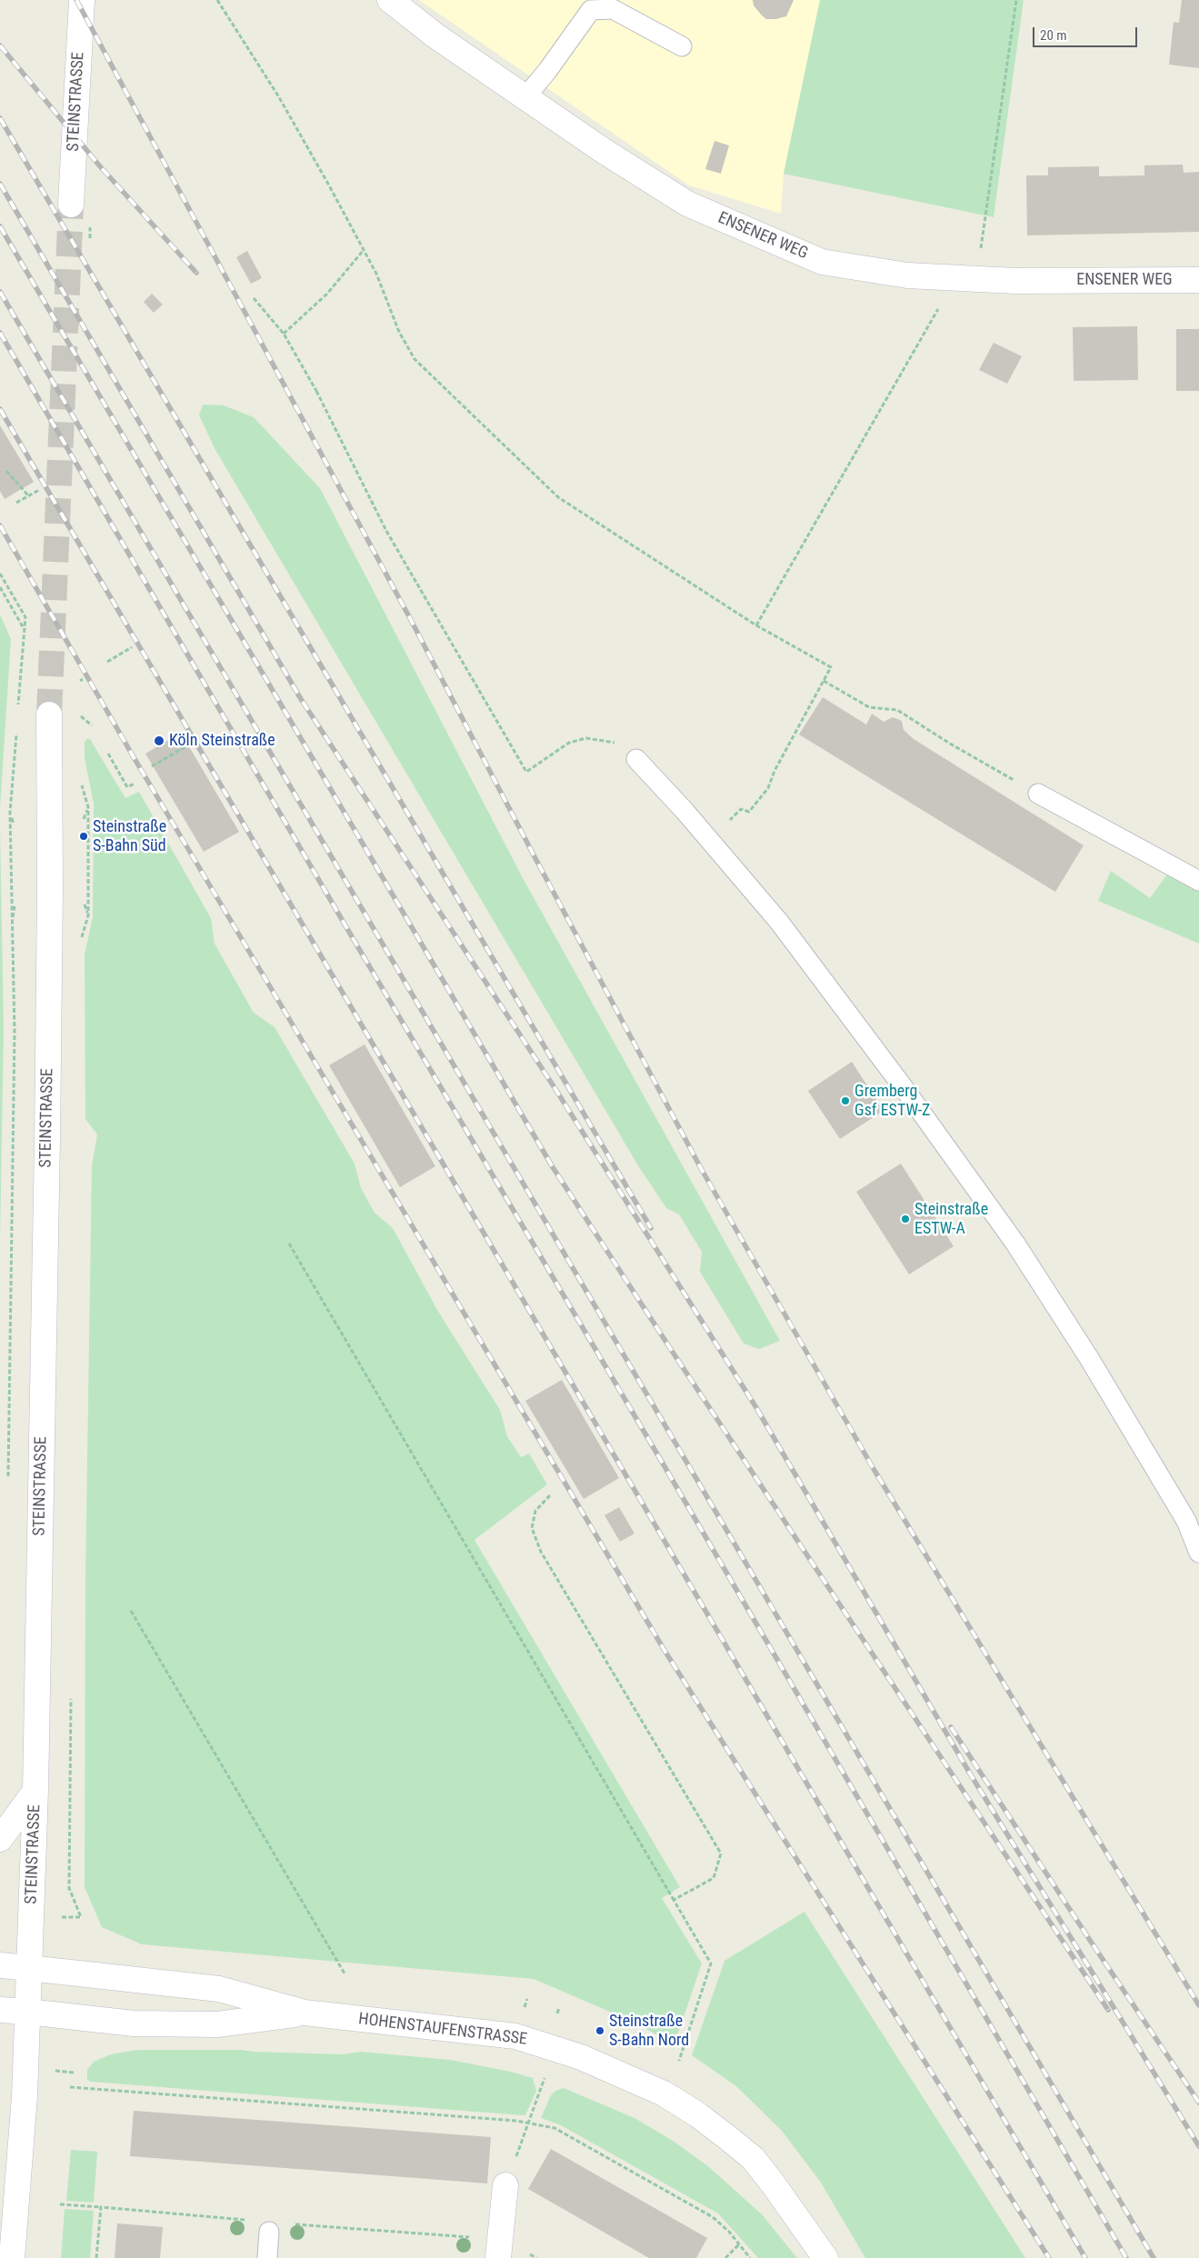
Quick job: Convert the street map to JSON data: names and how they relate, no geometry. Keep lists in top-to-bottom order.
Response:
{
  "streets": {
    "street": ["STEINSTRASSE", "ENSENER WEG", "HOHENSTAUFENSTRASSE"]
  },
  "crossings": [
    ["STEINSTRASSE", "HOHENSTAUFENSTRASSE"]
  ],
  "places": [
    "Köln Steinstraße",
    "Steinstraße S-Bahn Süd",
    "Gremberg Gsf ESTW-Z",
    "Steinstraße ESTW-A",
    "Steinstraße S-Bahn Nord"
  ],
  "scale_bar": "20 m"
}
